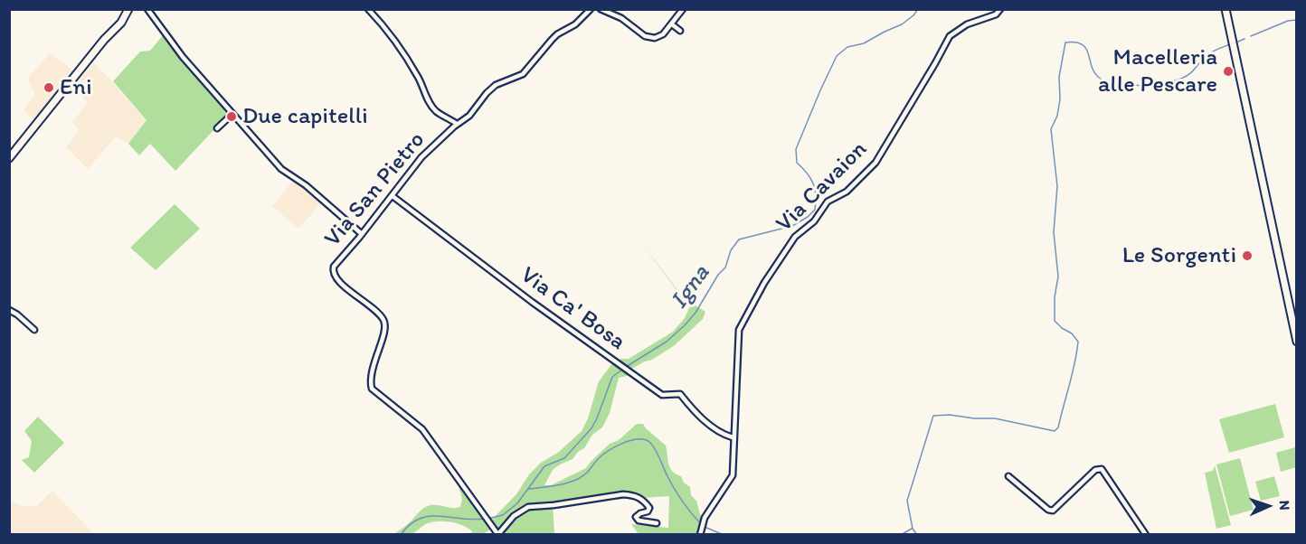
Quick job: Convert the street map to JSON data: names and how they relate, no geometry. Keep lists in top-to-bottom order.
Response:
{
  "streets": {
    "street": ["Via Cavaion", "Via San Pietro", "Via Ca' Bosa"]
  },
  "crossings": [
    ["Via Cavaion", "Via Ca' Bosa"],
    ["Via San Pietro", "Via Ca' Bosa"]
  ],
  "water": ["Igna"],
  "places": [
    "Macelleria alle Pescare",
    "Eni",
    "Due capitelli",
    "Le Sorgenti"
  ],
  "north": "right"
}
